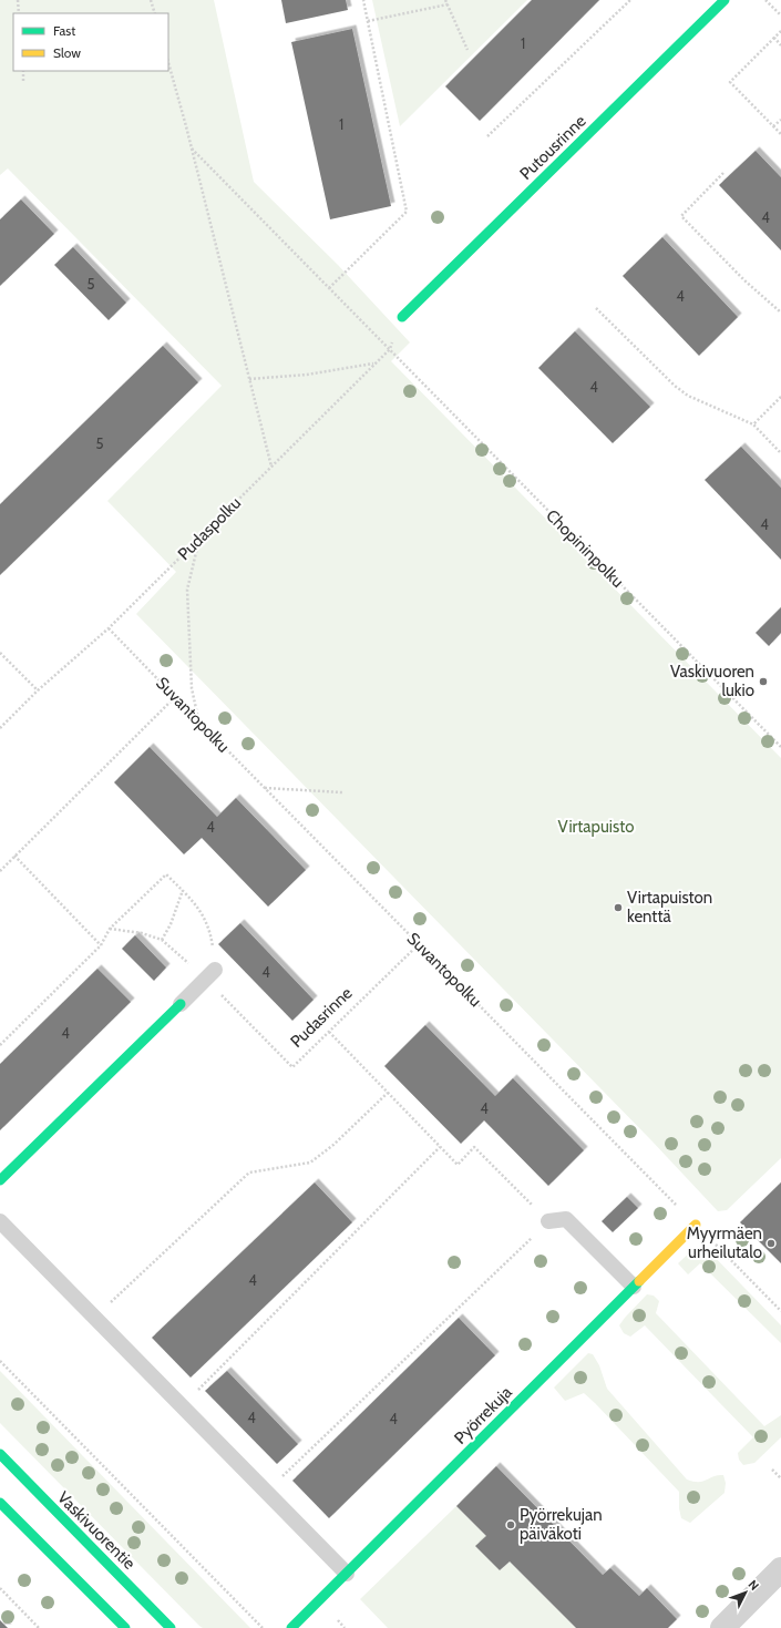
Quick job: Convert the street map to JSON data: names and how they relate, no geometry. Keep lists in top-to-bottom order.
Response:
{
  "streets": {
    "street": ["Putousrinne", "Pyörrekuja", "Vaskivuorentie"],
    "path": [
      "Pudaspolku",
      "Chopininpolku",
      "Suvantopolku",
      "Pudasrinne"
    ]
  },
  "crossings": [
    ["Putousrinne", "Pudaspolku"],
    ["Pudaspolku", "Chopininpolku"],
    ["Pudaspolku", "Suvantopolku"],
    ["Suvantopolku", "Pudasrinne"],
    ["Suvantopolku", "Pyörrekuja"]
  ],
  "parks": ["Virtapuisto"],
  "places": [
    "Vaskivuoren lukio",
    "Virtapuiston kenttä",
    "Myyrmäen urheilutalo",
    "Pyörrekujan päiväkoti"
  ],
  "house_numbers": [
    "1",
    "1",
    "4",
    "5",
    "4",
    "4",
    "5",
    "4",
    "4",
    "4",
    "4",
    "4",
    "4",
    "4",
    "4"
  ],
  "legend": ["Fast", "Slow"],
  "north": "top right"
}
